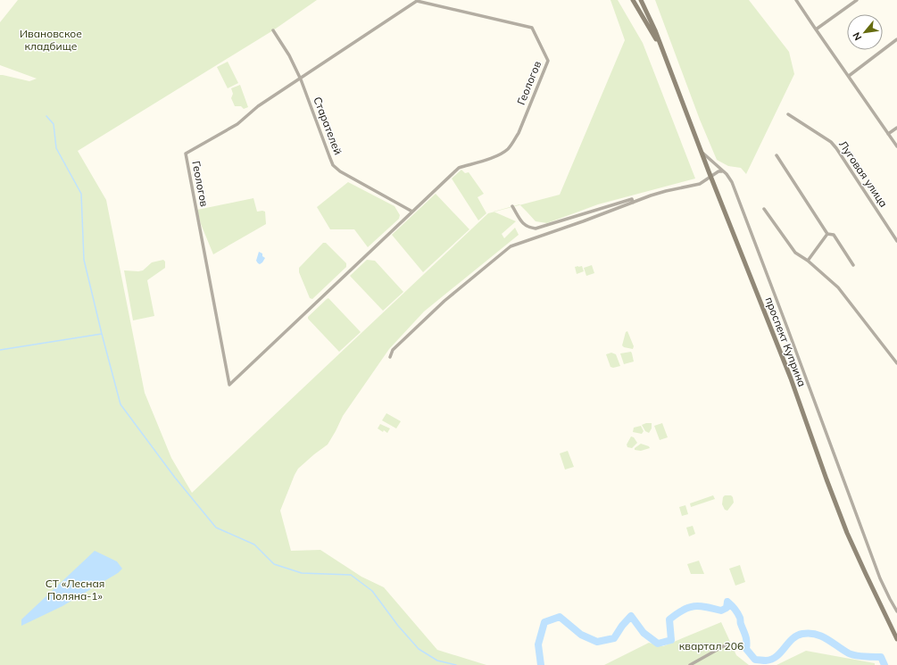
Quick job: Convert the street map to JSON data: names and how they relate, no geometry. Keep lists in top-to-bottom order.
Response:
{
  "streets": {
    "main road": ["проспект Куприна"],
    "street": ["Геологов", "Старателей", "Луговая улица"]
  },
  "crossings": [
    ["Геологов", "Старателей"]
  ],
  "parks": ["Ивановское кладбище", "СТ «Лесная Поляна-1»", "квартал 206"],
  "north": "bottom left"
}
